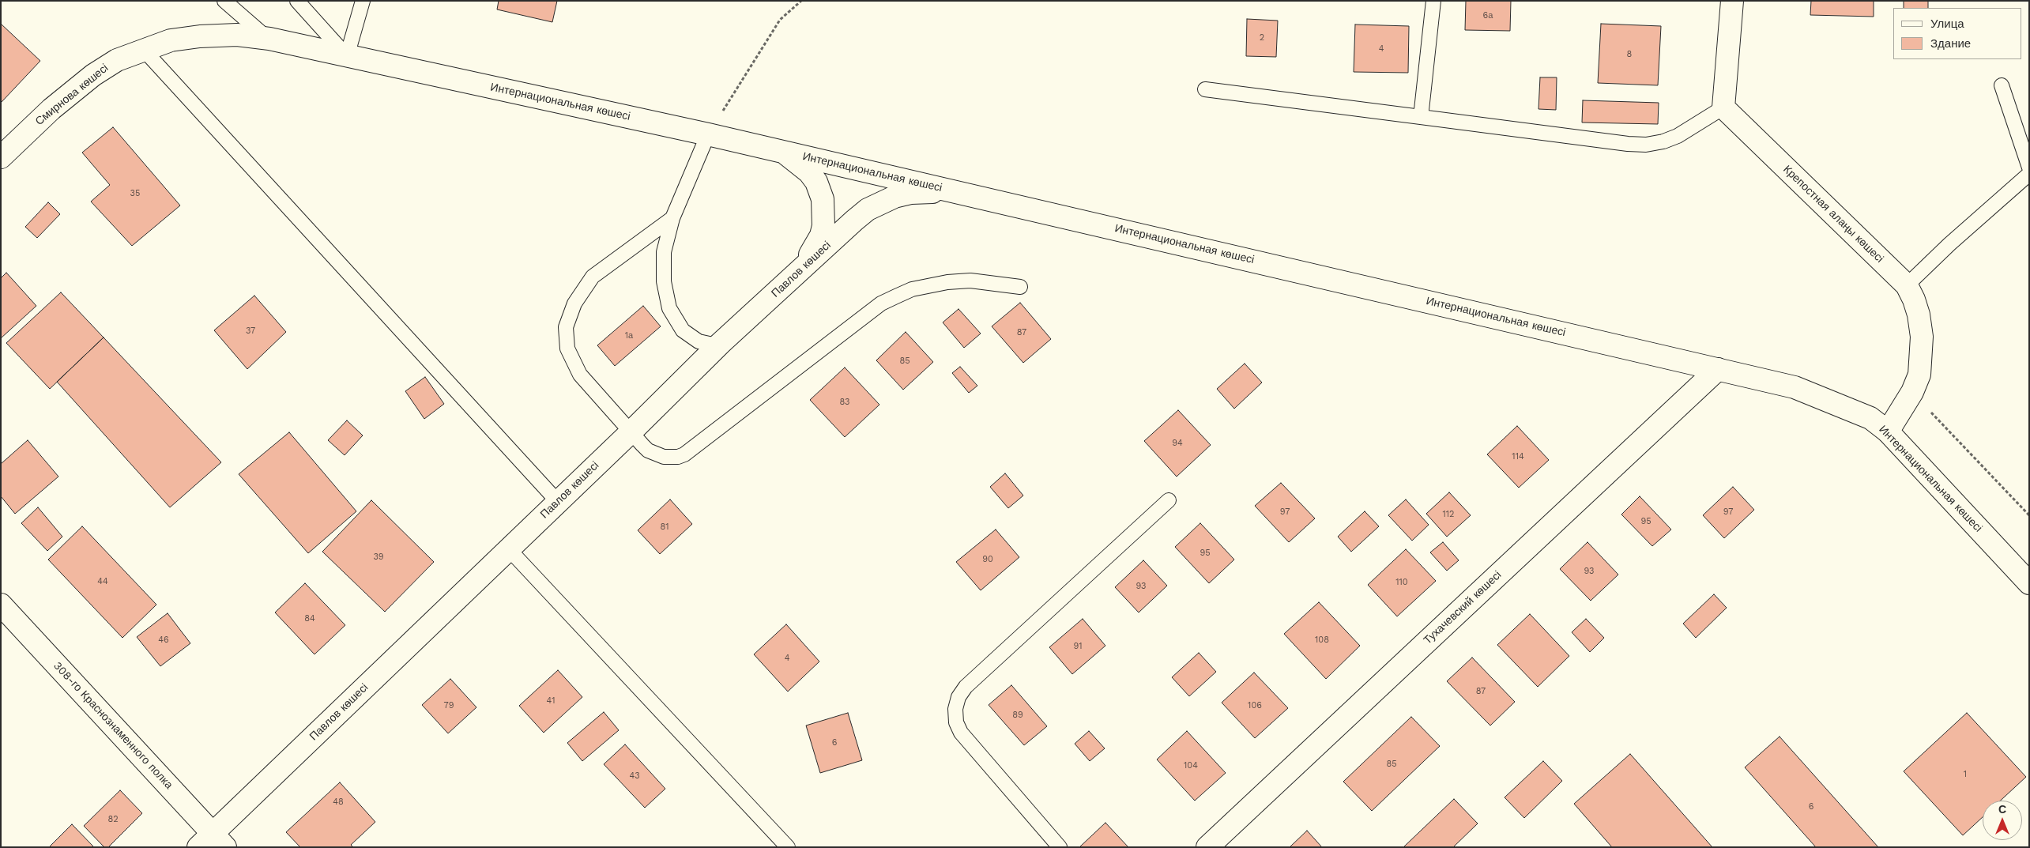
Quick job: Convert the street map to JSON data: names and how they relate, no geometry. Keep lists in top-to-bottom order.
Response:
{
  "streets": {
    "street": [
      "Смирнова көшесі",
      "Интернациональная көшесі",
      "Крепостная алаңы көшесі",
      "Павлов көшесі",
      "Тухачевский көшесі",
      "308-го Краснознаменного полка"
    ]
  },
  "crossings": [
    ["Смирнова көшесі", "Интернациональная көшесі"],
    ["Интернациональная көшесі", "Крепостная алаңы көшесі"],
    ["Интернациональная көшесі", "Павлов көшесі"],
    ["Интернациональная көшесі", "Тухачевский көшесі"],
    ["Павлов көшесі", "308-го Краснознаменного полка"]
  ],
  "house_numbers": [
    "6а",
    "2",
    "4",
    "8",
    "35",
    "37",
    "87",
    "1а",
    "85",
    "83",
    "94",
    "114",
    "97",
    "97",
    "112",
    "95",
    "81",
    "95",
    "39",
    "90",
    "93",
    "44",
    "110",
    "93",
    "84",
    "46",
    "108",
    "91",
    "4",
    "87",
    "41",
    "79",
    "106",
    "89",
    "6",
    "85",
    "104",
    "1",
    "43",
    "48",
    "6",
    "82"
  ],
  "legend": ["Улица", "Здание"],
  "north": "top"
}
